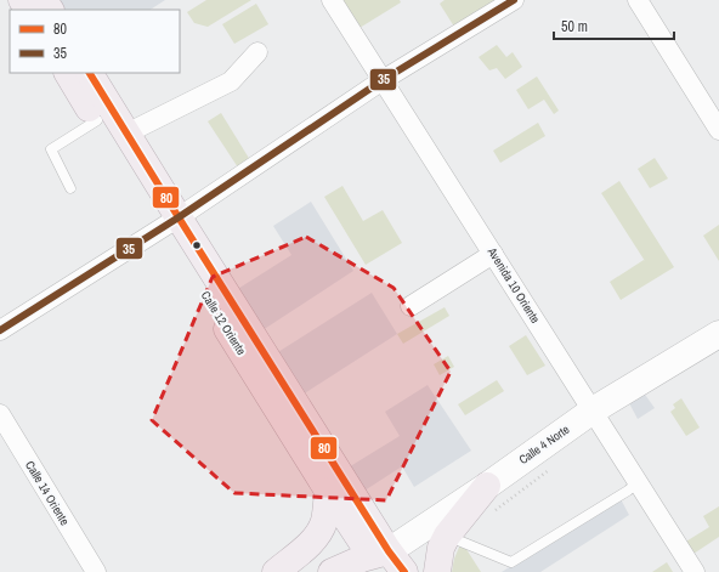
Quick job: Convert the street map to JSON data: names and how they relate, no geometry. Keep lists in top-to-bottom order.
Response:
{
  "streets": {
    "main road": ["Calle 12 Oriente", "Calle 4 Norte"],
    "street": ["Avenida 10 Oriente", "Calle 14 Oriente"]
  },
  "crossings": [
    ["Avenida 10 Oriente", "Calle 4 Norte"],
    ["Calle 12 Oriente", "Calle 4 Norte"]
  ],
  "lines": ["transit line 35", "transit line 80"],
  "legend": ["80", "35"],
  "scale_bar": "50 m"
}
